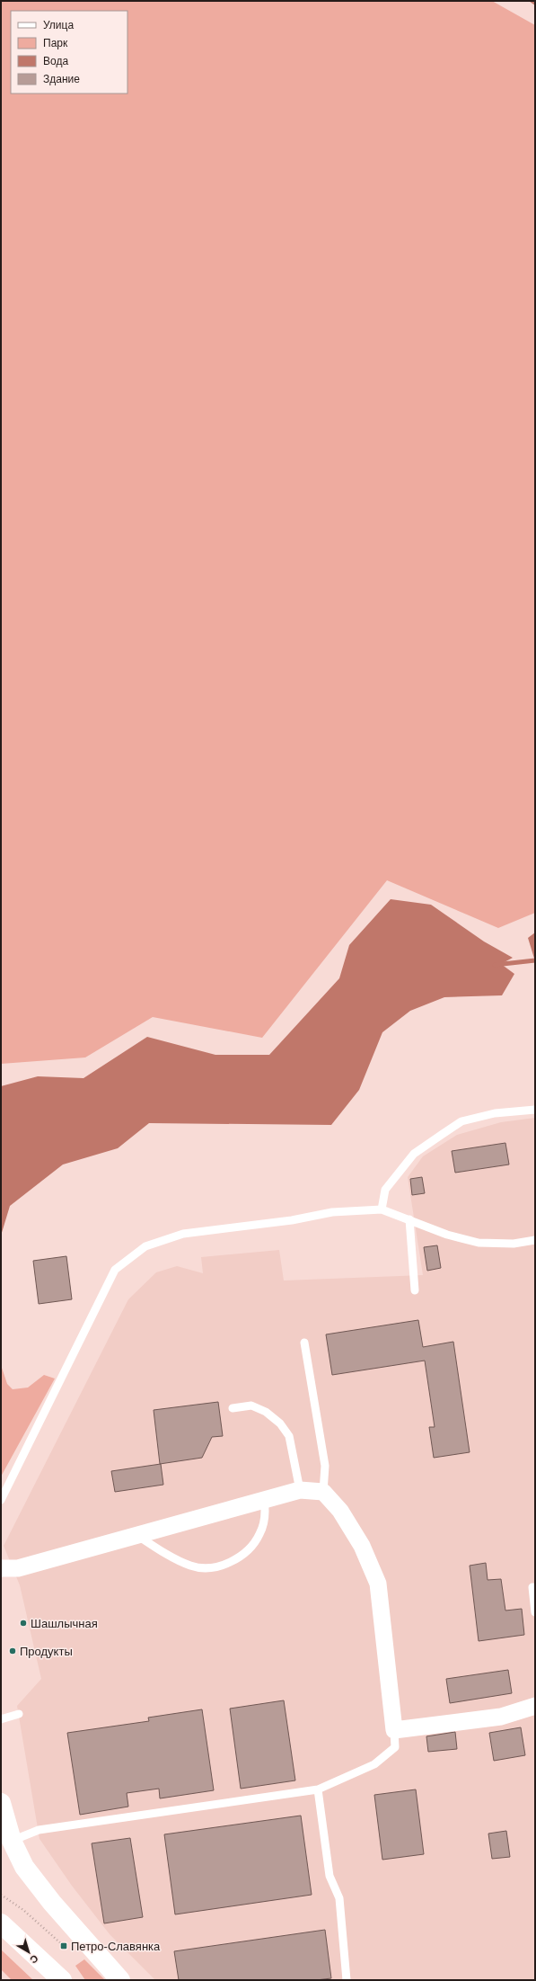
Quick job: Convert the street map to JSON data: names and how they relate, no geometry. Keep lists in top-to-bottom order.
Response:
{
  "places": {
    "other": ["Шашлычная", "Продукты"],
    "transit": ["Петро-Славянка"]
  },
  "legend": [
    "Улица",
    "Парк",
    "Вода",
    "Здание"
  ],
  "north": "bottom right"
}
